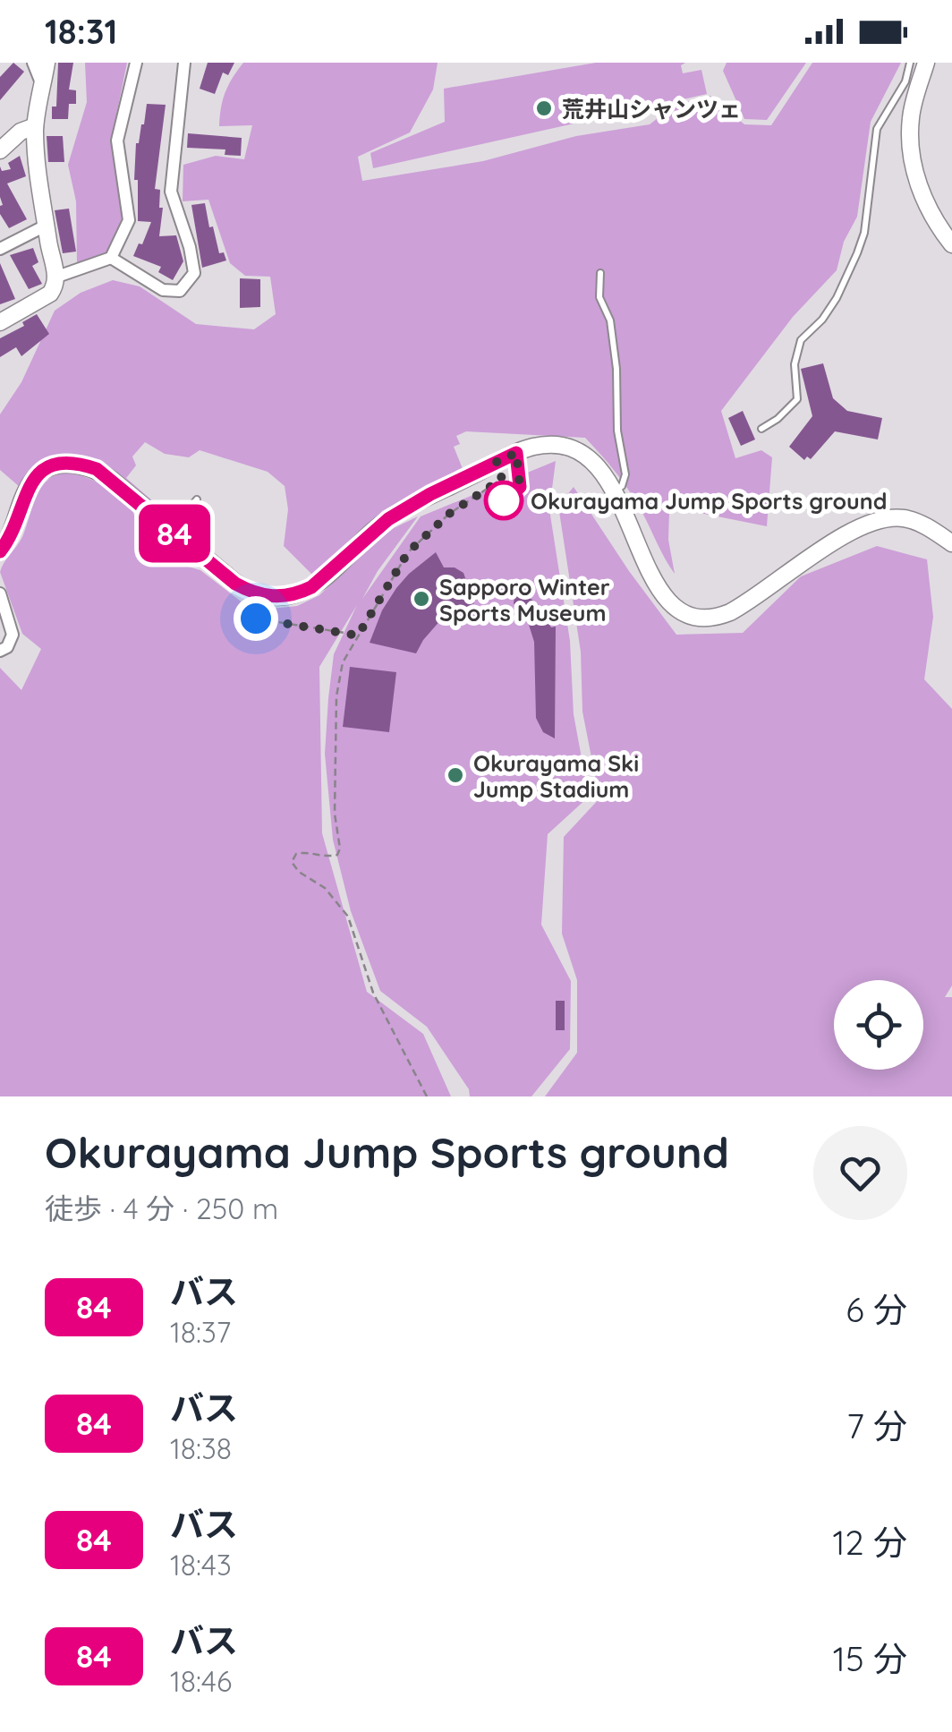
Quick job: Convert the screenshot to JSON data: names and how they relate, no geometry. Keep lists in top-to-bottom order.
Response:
{
  "places": [
    "荒井山シャンツェ",
    "Okurayama Jump Sports ground",
    "Sapporo Winter Sports Museum",
    "Okurayama Ski Jump Stadium"
  ],
  "lines": ["bus line 84"],
  "page": {
    "status": "18:31",
    "on_map": "84",
    "heading": ["Okurayama Jump Sports ground", "徒歩 · 4 分 · 250 m"],
    "list": [
      {
        "mark": "84",
        "name": "バス",
        "note": "18:37",
        "value": "6 分"
      },
      {
        "mark": "84",
        "name": "バス",
        "note": "18:38",
        "value": "7 分"
      },
      {
        "mark": "84",
        "name": "バス",
        "note": "18:43",
        "value": "12 分"
      },
      {
        "mark": "84",
        "name": "バス",
        "note": "18:46",
        "value": "15 分"
      }
    ]
  }
}
